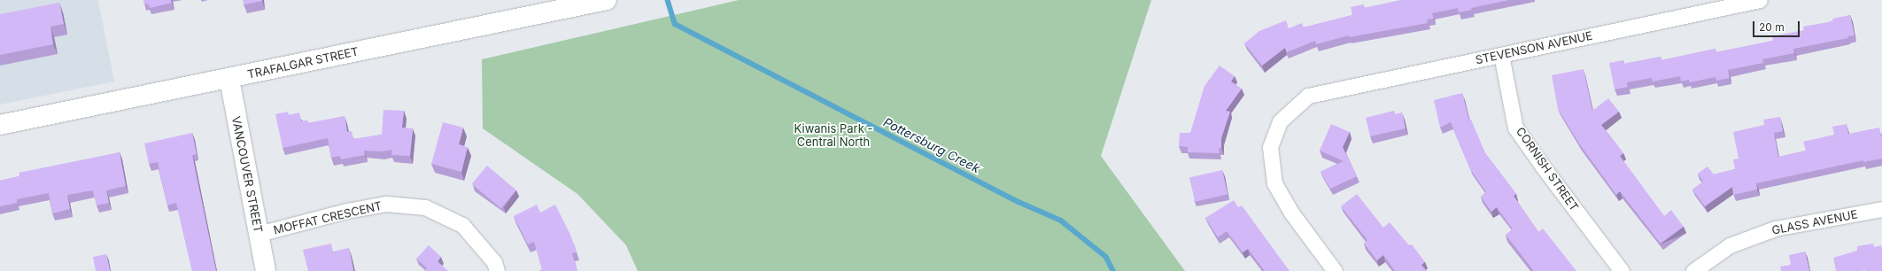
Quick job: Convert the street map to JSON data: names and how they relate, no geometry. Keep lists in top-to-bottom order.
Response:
{
  "streets": {
    "main road": ["TRAFALGAR STREET", "VANCOUVER STREET"],
    "street": [
      "STEVENSON AVENUE",
      "CORNISH STREET",
      "MOFFAT CRESCENT",
      "GLASS AVENUE"
    ]
  },
  "crossings": [
    ["STEVENSON AVENUE", "CORNISH STREET"],
    ["TRAFALGAR STREET", "VANCOUVER STREET"],
    ["VANCOUVER STREET", "MOFFAT CRESCENT"]
  ],
  "water": ["Pottersburg Creek"],
  "parks": ["Kiwanis Park - Central North"],
  "scale_bar": "20 m"
}
